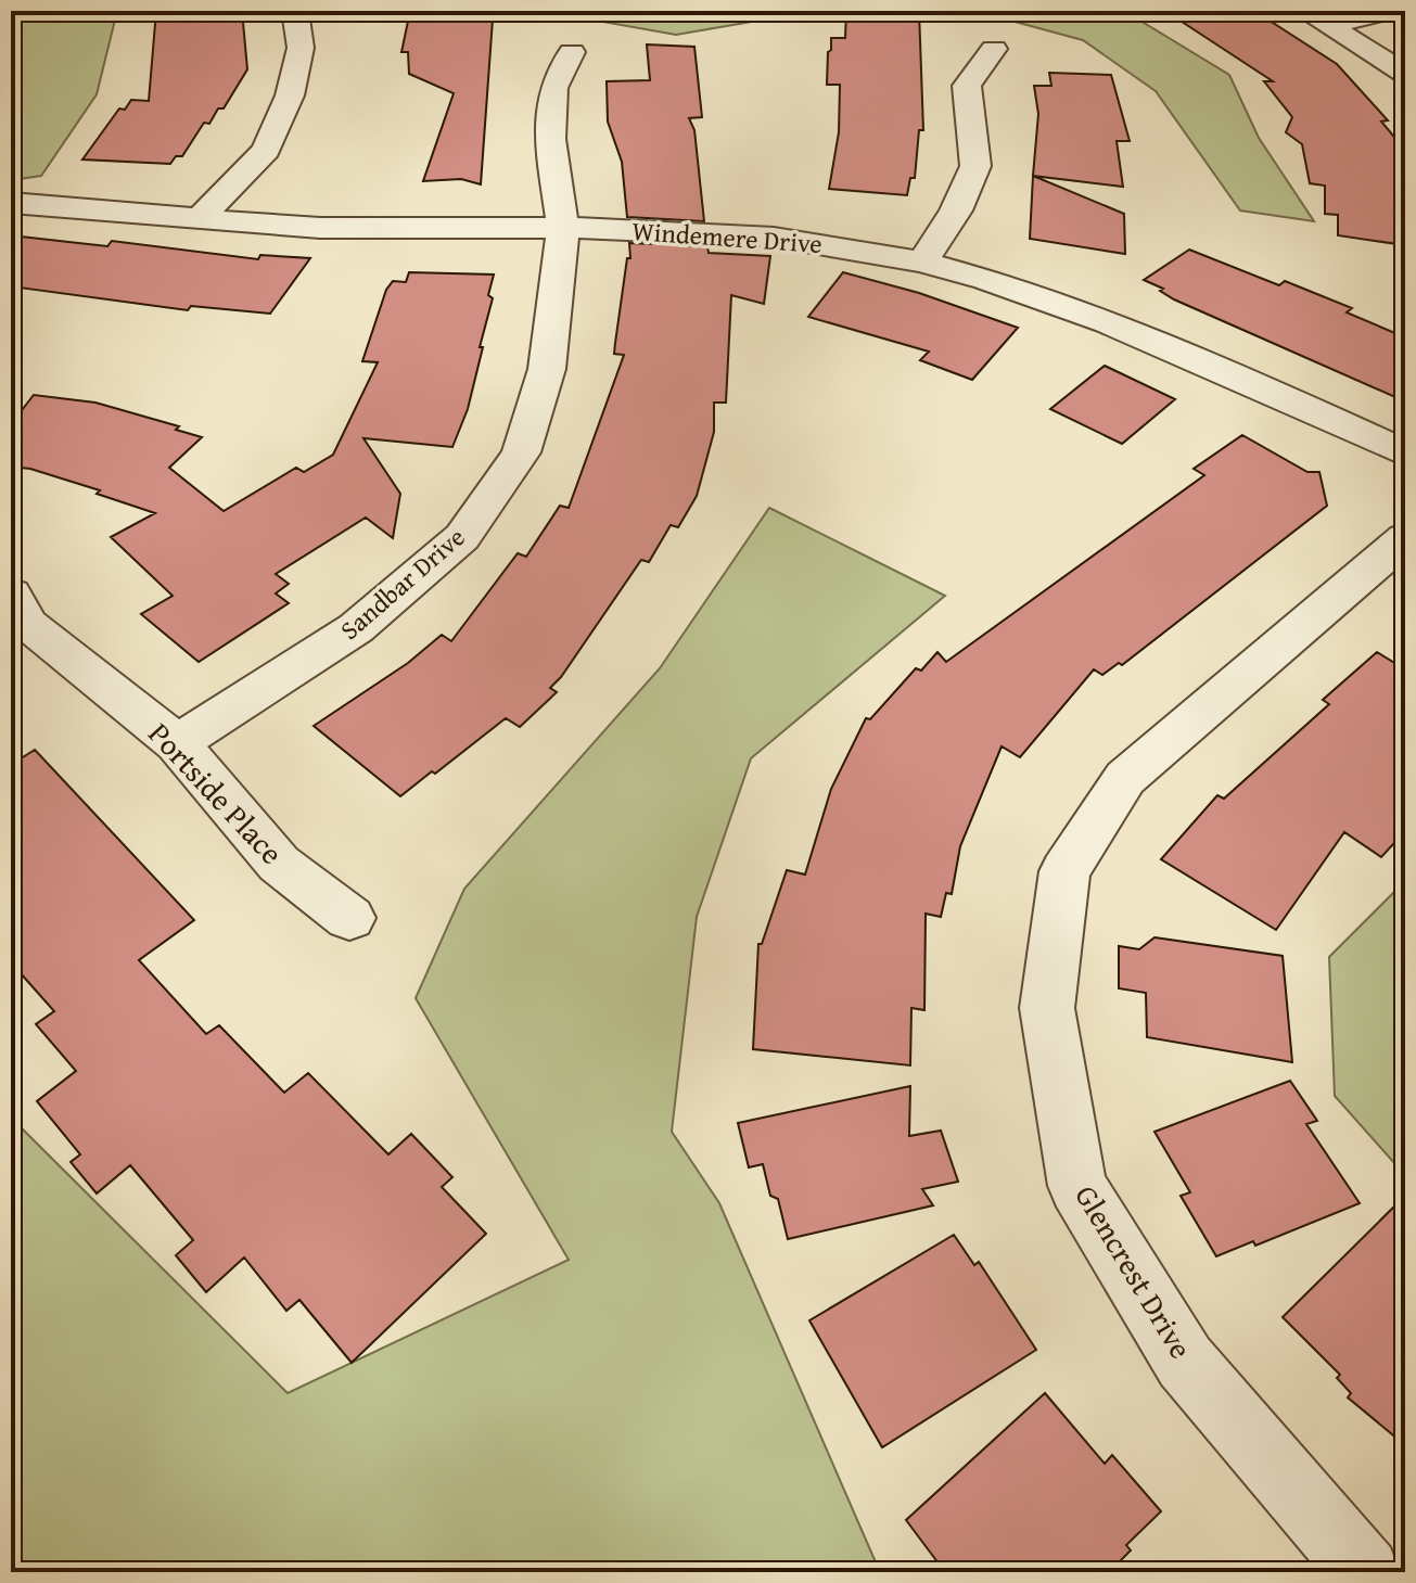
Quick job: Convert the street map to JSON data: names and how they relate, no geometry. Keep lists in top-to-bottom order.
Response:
{
  "streets": {
    "street": [
      "Windemere Drive",
      "Sandbar Drive",
      "Portside Place",
      "Glencrest Drive"
    ]
  },
  "crossings": [
    ["Windemere Drive", "Sandbar Drive"],
    ["Sandbar Drive", "Portside Place"]
  ]
}
